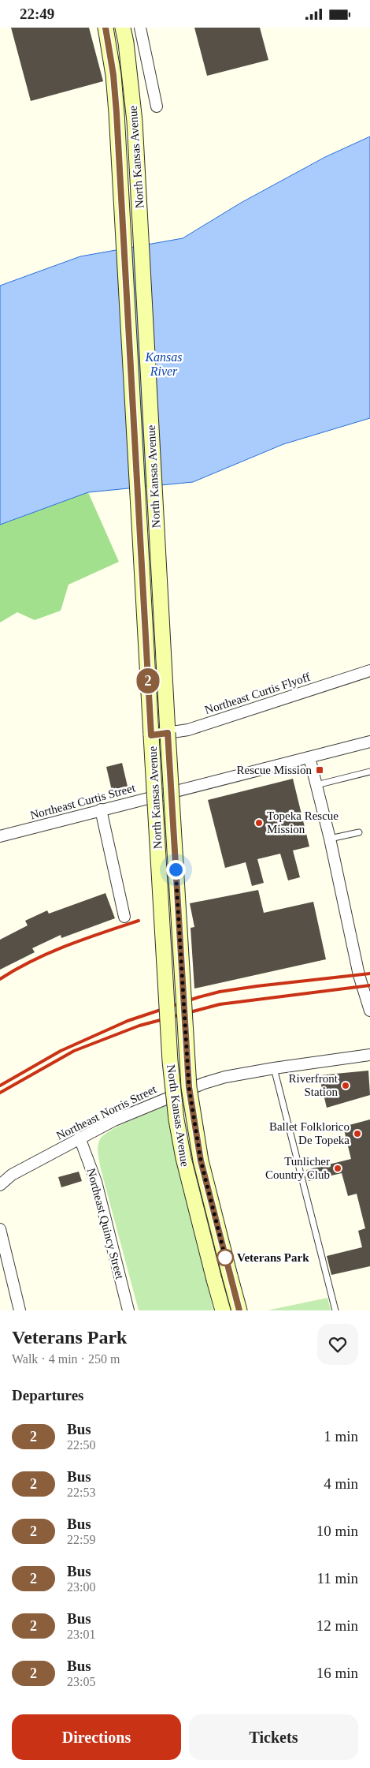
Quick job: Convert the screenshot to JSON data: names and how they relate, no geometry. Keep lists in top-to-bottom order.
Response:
{
  "streets": {
    "main road": ["North Kansas Avenue"],
    "street": [
      "Northeast Curtis Flyoff",
      "Northeast Curtis Street",
      "Northeast Norris Street",
      "Northeast Quincy Street"
    ]
  },
  "crossings": [
    ["North Kansas Avenue", "Northeast Curtis Flyoff"],
    ["Northeast Norris Street", "Northeast Quincy Street"]
  ],
  "water": ["Kansas River"],
  "places": {
    "transit": ["Rescue Mission"],
    "other": [
      "Topeka Rescue Mission",
      "Riverfront Station",
      "Ballet Folklorico De Topeka",
      "Tunlicher Country Club",
      "Veterans Park"
    ]
  },
  "lines": ["bus line 2"],
  "page": {
    "status": "22:49",
    "on_map": "2",
    "heading": [
      ["Veterans Park", "Walk · 4 min · 250 m"],
      "Departures"
    ],
    "list": [
      {
        "mark": "2",
        "name": "Bus",
        "note": "22:50",
        "value": "1 min"
      },
      {
        "mark": "2",
        "name": "Bus",
        "note": "22:53",
        "value": "4 min"
      },
      {
        "mark": "2",
        "name": "Bus",
        "note": "22:59",
        "value": "10 min"
      },
      {
        "mark": "2",
        "name": "Bus",
        "note": "23:00",
        "value": "11 min"
      },
      {
        "mark": "2",
        "name": "Bus",
        "note": "23:01",
        "value": "12 min"
      },
      {
        "mark": "2",
        "name": "Bus",
        "note": "23:05",
        "value": "16 min"
      }
    ],
    "buttons": ["Directions", "Tickets"]
  }
}
